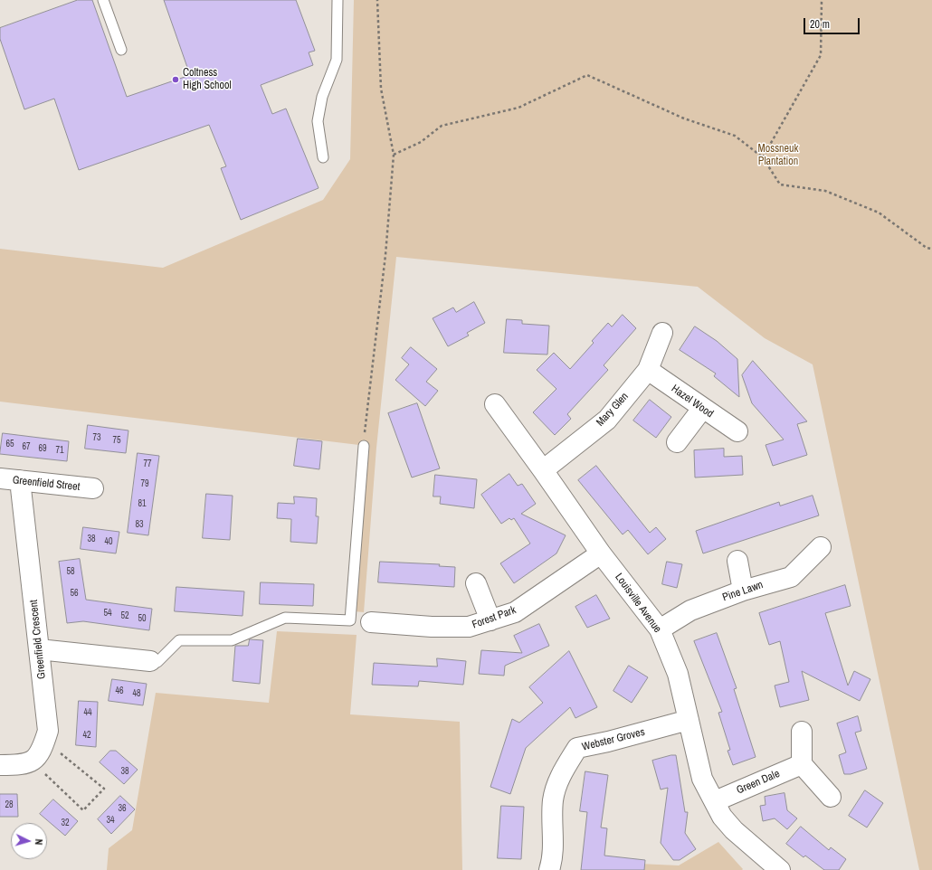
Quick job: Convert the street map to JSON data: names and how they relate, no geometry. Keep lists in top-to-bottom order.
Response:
{
  "streets": {
    "street": [
      "Hazel Wood",
      "Mary Glen",
      "Greenfield Street",
      "Pine Lawn",
      "Louisville Avenue",
      "Forest Park",
      "Greenfield Crescent",
      "Webster Groves",
      "Green Dale"
    ]
  },
  "crossings": [
    ["Hazel Wood", "Mary Glen"],
    ["Mary Glen", "Louisville Avenue"],
    ["Greenfield Street", "Greenfield Crescent"],
    ["Pine Lawn", "Louisville Avenue"],
    ["Louisville Avenue", "Forest Park"],
    ["Louisville Avenue", "Webster Groves"],
    ["Louisville Avenue", "Green Dale"]
  ],
  "parks": ["Mossneuk Plantation"],
  "places": ["Coltness High School"],
  "house_numbers": [
    "73",
    "75",
    "65",
    "67",
    "69",
    "71",
    "77",
    "79",
    "81",
    "83",
    "38",
    "40",
    "58",
    "56",
    "54",
    "52",
    "50",
    "46",
    "48",
    "44",
    "42",
    "38",
    "28",
    "36",
    "34",
    "32"
  ],
  "scale_bar": "20 m",
  "north": "right"
}
